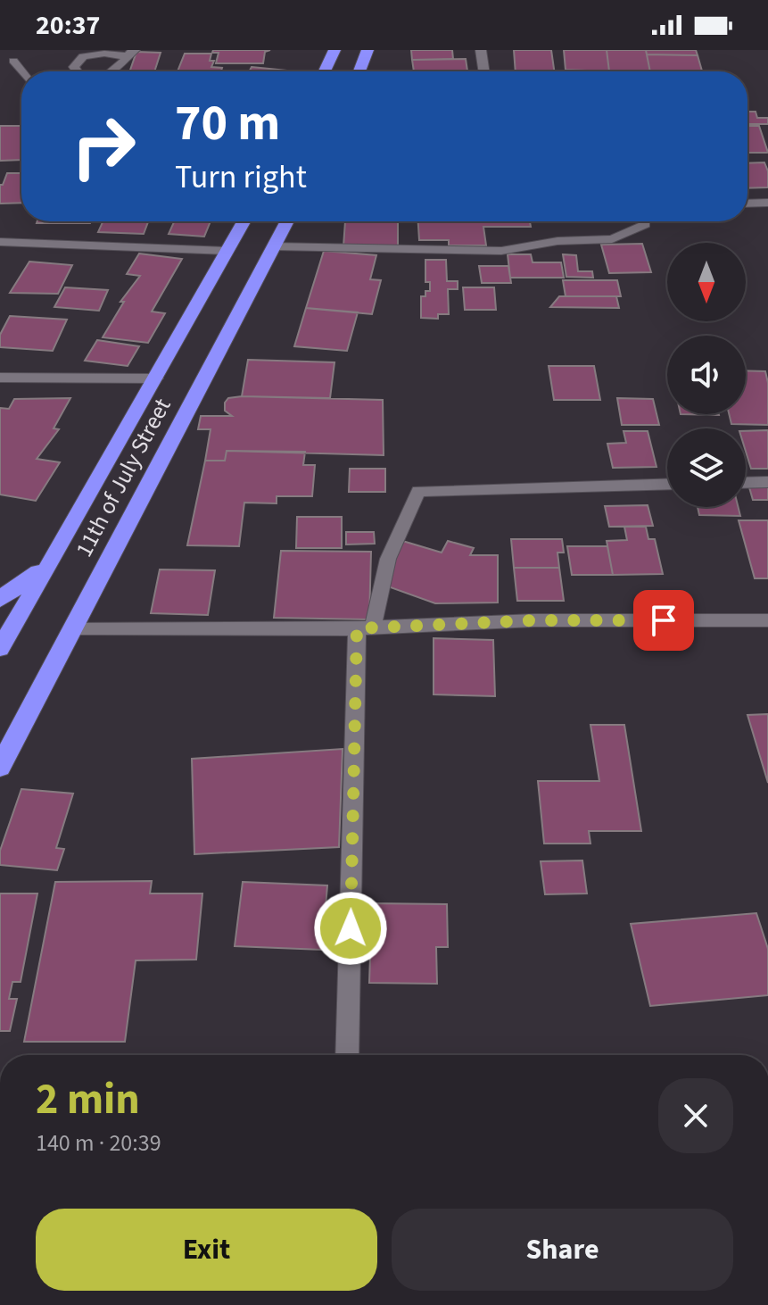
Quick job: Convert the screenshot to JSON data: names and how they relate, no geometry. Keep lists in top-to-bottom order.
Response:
{
  "streets": {
    "highway": ["11th of July Street"]
  },
  "north": "bottom",
  "page": {
    "status": "20:37",
    "turn": ["70 m", "Turn right"],
    "heading": ["2 min", "140 m · 20:39"],
    "buttons": ["Exit", "Share"]
  }
}
